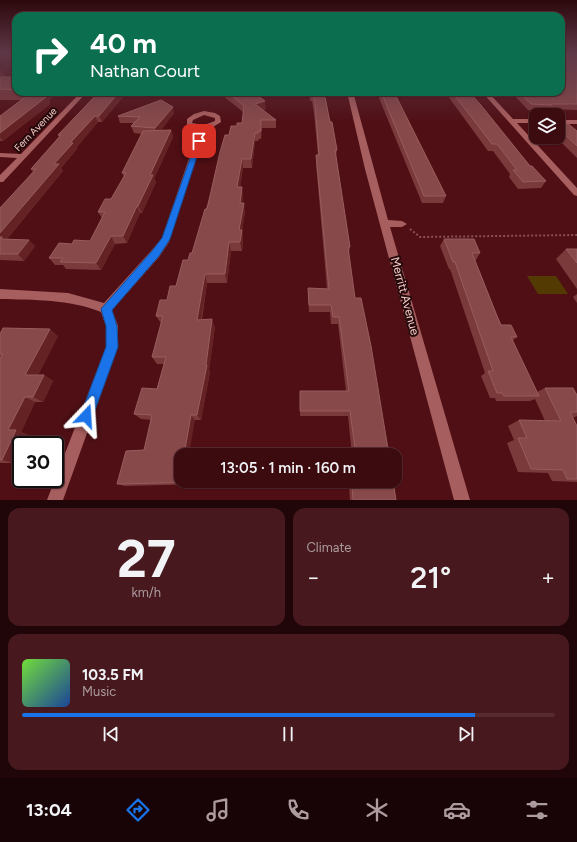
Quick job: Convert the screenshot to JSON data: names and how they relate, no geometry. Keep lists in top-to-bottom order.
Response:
{
  "streets": {
    "street": ["Fern Avenue", "Merritt Avenue"]
  },
  "page": {
    "turn": ["40 m", "Nathan Court"],
    "limit": "30",
    "trip": "13:05 · 1 min · 160 m",
    "tile": [
      ["27", "km/h"],
      "Climate"
    ],
    "heat": ["−", "21°", "+"],
    "song": ["103.5 FM", "Music"],
    "tabs": "13:04"
  }
}
